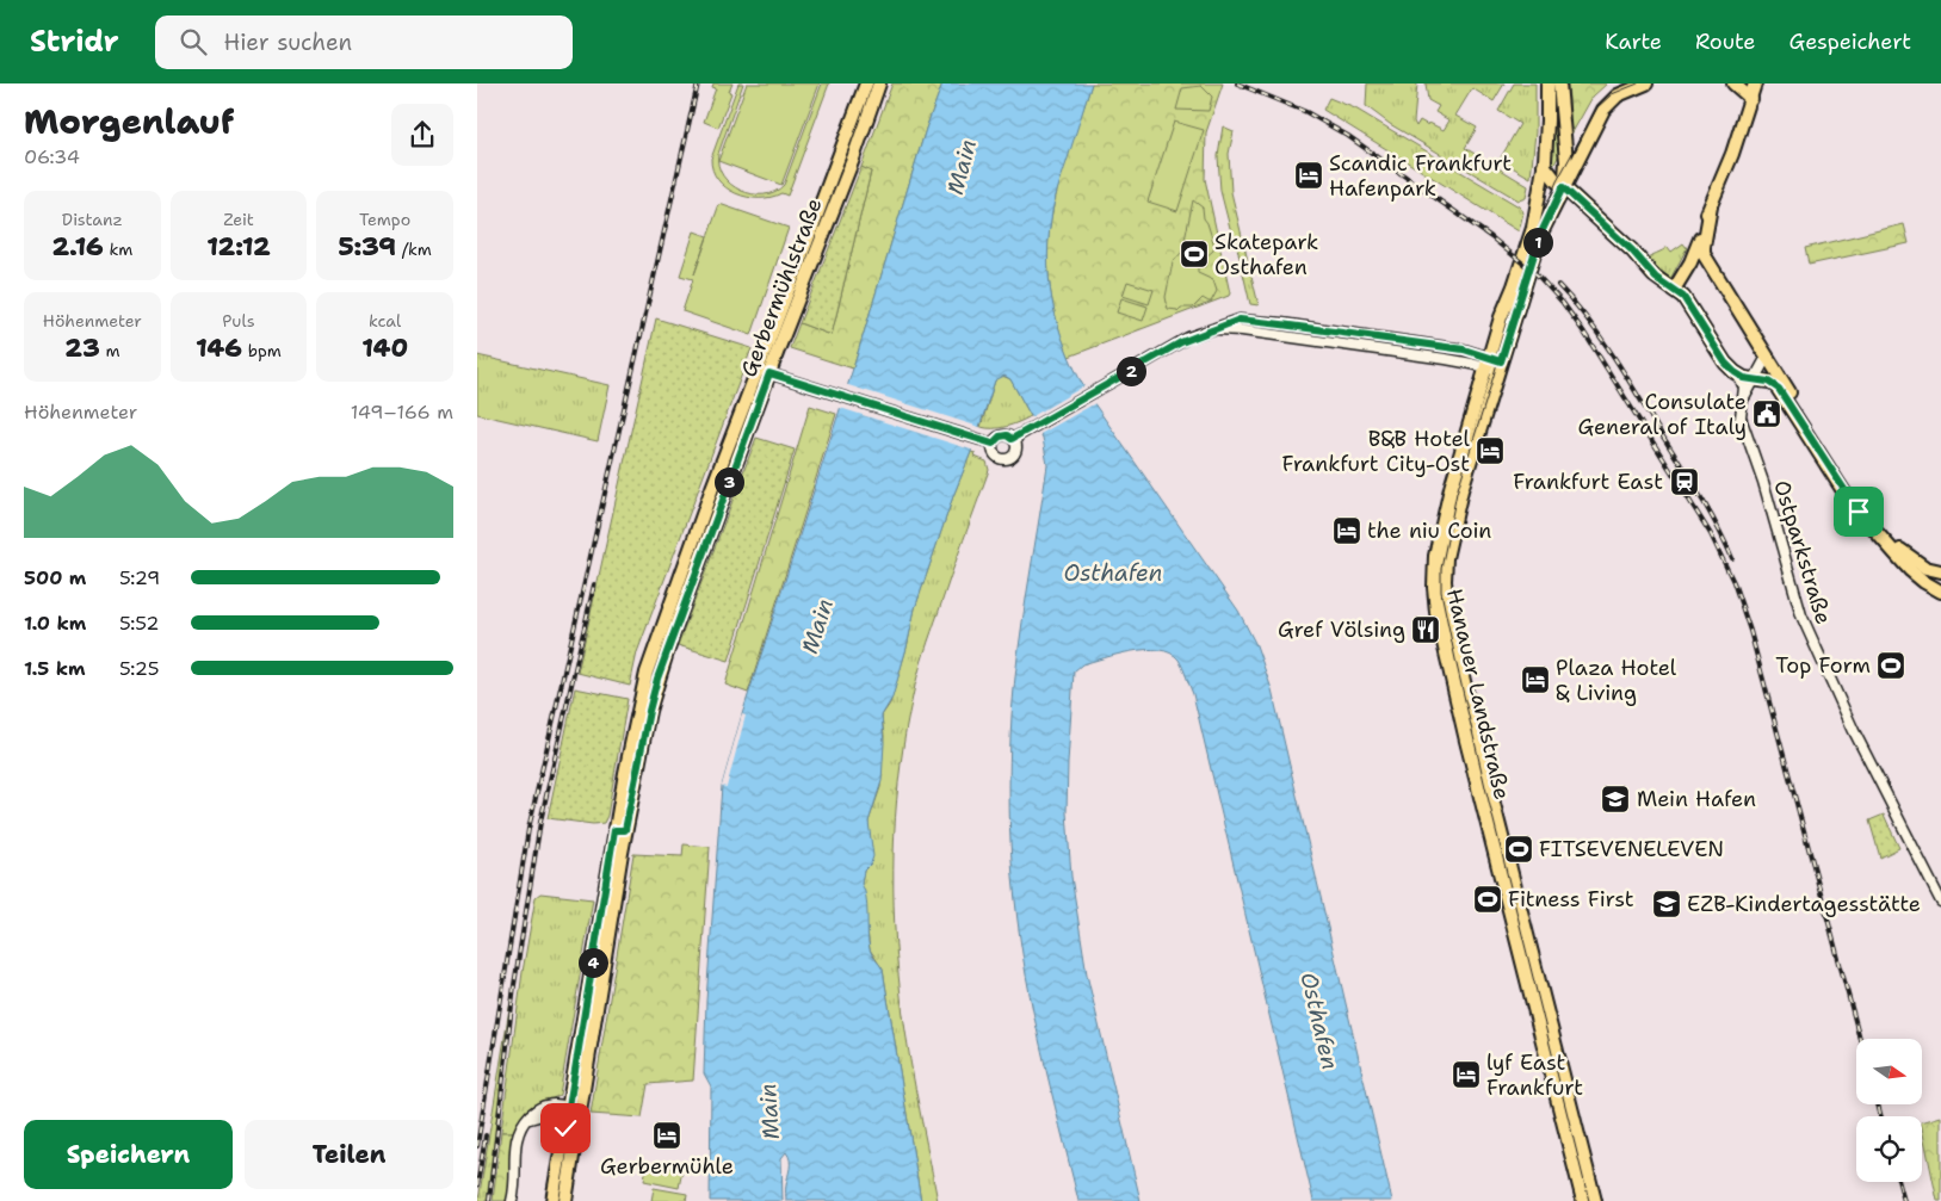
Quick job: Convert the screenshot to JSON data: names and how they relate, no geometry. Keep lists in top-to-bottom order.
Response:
{
  "streets": {
    "main road": ["Gerbermühlstraße", "Hanauer Landstraße"],
    "street": ["Ostparkstraße"]
  },
  "water": ["Main", "Osthafen"],
  "places": {
    "hotel": [
      "Scandic Frankfurt Hafenpark",
      "B&B Hotel Frankfurt City-Ost",
      "the niu Coin",
      "Plaza Hotel & Living",
      "lyf East Frankfurt",
      "Gerbermühle"
    ],
    "sports": [
      "Skatepark Osthafen",
      "Top Form",
      "FITSEVENELEVEN",
      "Fitness First"
    ],
    "public building": ["Consulate General of Italy"],
    "station": ["Frankfurt East"],
    "restaurant": ["Gref Völsing"],
    "school or university": ["Mein Hafen", "EZB-Kindertagesstätte"]
  },
  "north": "right",
  "page": {
    "header": "Stridr",
    "search": "Hier suchen",
    "nav": ["Karte", "Route", "Gespeichert"],
    "heading": ["Morgenlauf", "06:34"],
    "stats": [
      ["Distanz", "2.16 km"],
      ["Zeit", "12:12"],
      ["Tempo", "5:39 /km"],
      ["Höhenmeter", "23 m"],
      ["Puls", "146 bpm"],
      ["kcal", "140"]
    ],
    "pins": [
      "1",
      "2",
      "3",
      "4"
    ],
    "chart": ["Höhenmeter", "149–166 m"],
    "list": [
      {
        "name": "500 m",
        "note": "5:29"
      },
      {
        "name": "1.0 km",
        "note": "5:52"
      },
      {
        "name": "1.5 km",
        "note": "5:25"
      }
    ],
    "buttons": ["Speichern", "Teilen"]
  }
}
